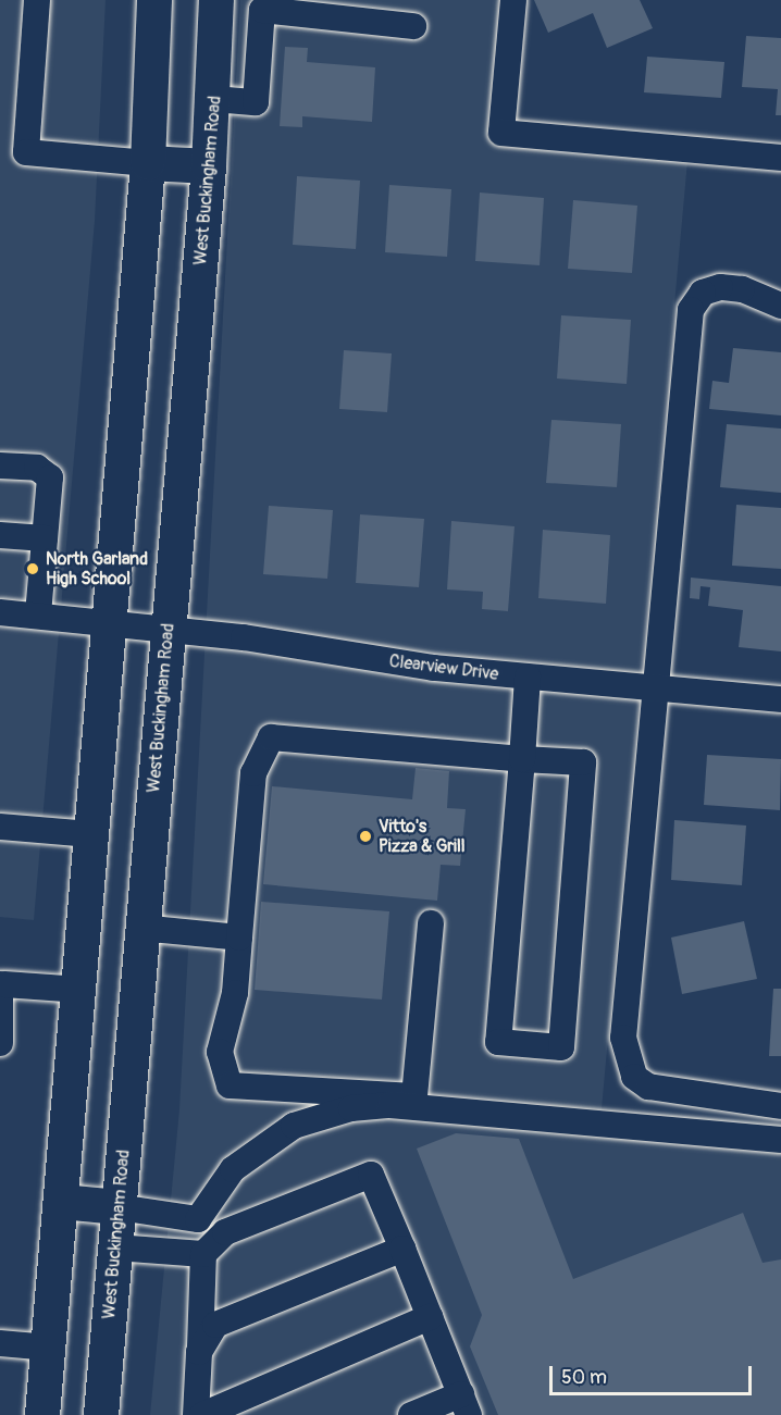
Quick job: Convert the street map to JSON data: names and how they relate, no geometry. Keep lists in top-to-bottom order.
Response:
{
  "streets": {
    "main road": ["West Buckingham Road"],
    "street": ["Clearview Drive"]
  },
  "crossings": [
    ["West Buckingham Road", "Clearview Drive"]
  ],
  "places": ["North Garland High School", "Vitto's Pizza & Grill"],
  "scale_bar": "50 m"
}
